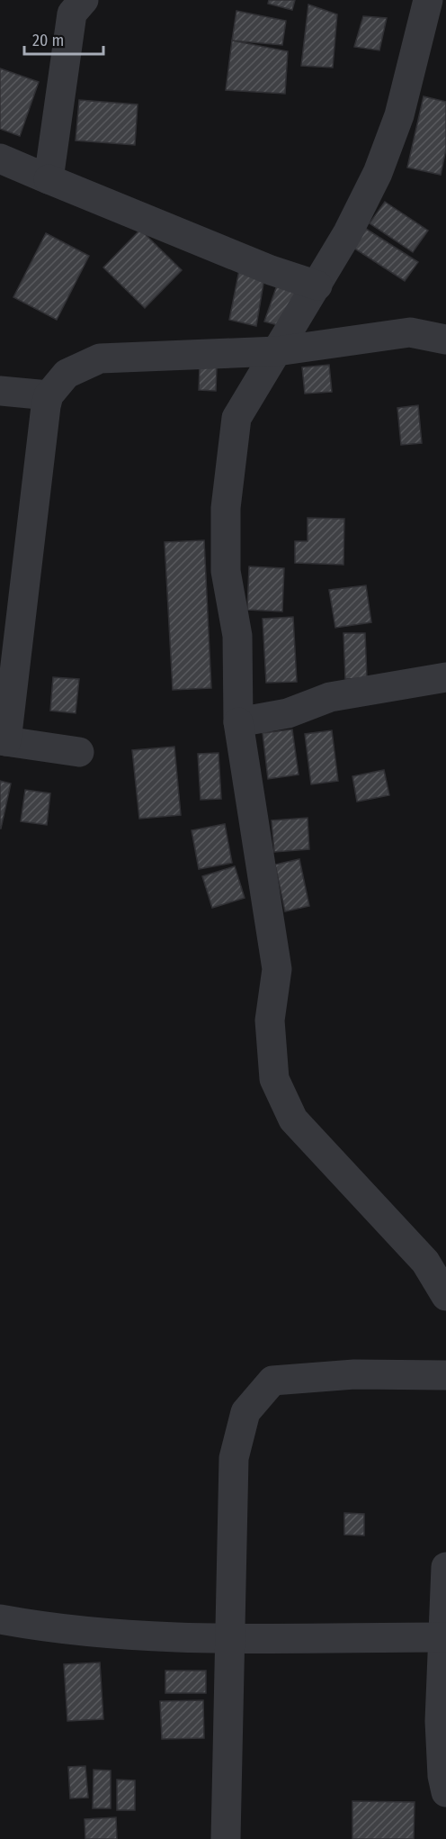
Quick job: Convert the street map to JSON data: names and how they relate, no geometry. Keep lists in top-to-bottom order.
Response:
{
  "scale_bar": "20 m"
}
